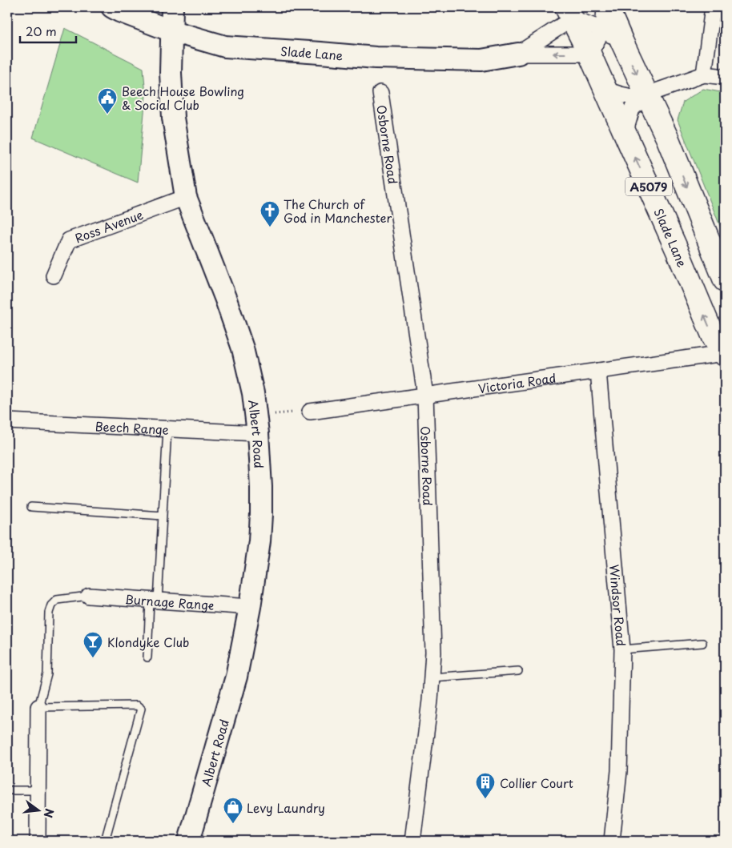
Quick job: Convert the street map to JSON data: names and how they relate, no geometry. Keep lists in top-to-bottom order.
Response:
{
  "streets": {
    "main road": ["Slade Lane", "A5079", "Albert Road"],
    "street": [
      "Osborne Road",
      "Ross Avenue",
      "Victoria Road",
      "Beech Range",
      "Burnage Range",
      "Windsor Road"
    ]
  },
  "crossings": [
    ["Slade Lane", "Victoria Road"],
    ["Slade Lane", "Albert Road"],
    ["Osborne Road", "Victoria Road"],
    ["Ross Avenue", "Albert Road"],
    ["Victoria Road", "Windsor Road"],
    ["Beech Range", "Albert Road"],
    ["Albert Road", "Burnage Range"]
  ],
  "places": {
    "public building": ["Beech House Bowling & Social Club"],
    "church": ["The Church of God in Manchester"],
    "bar": ["Klondyke Club"],
    "building": ["Collier Court"],
    "shop": ["Levy Laundry"]
  },
  "scale_bar": "20 m",
  "north": "right"
}
